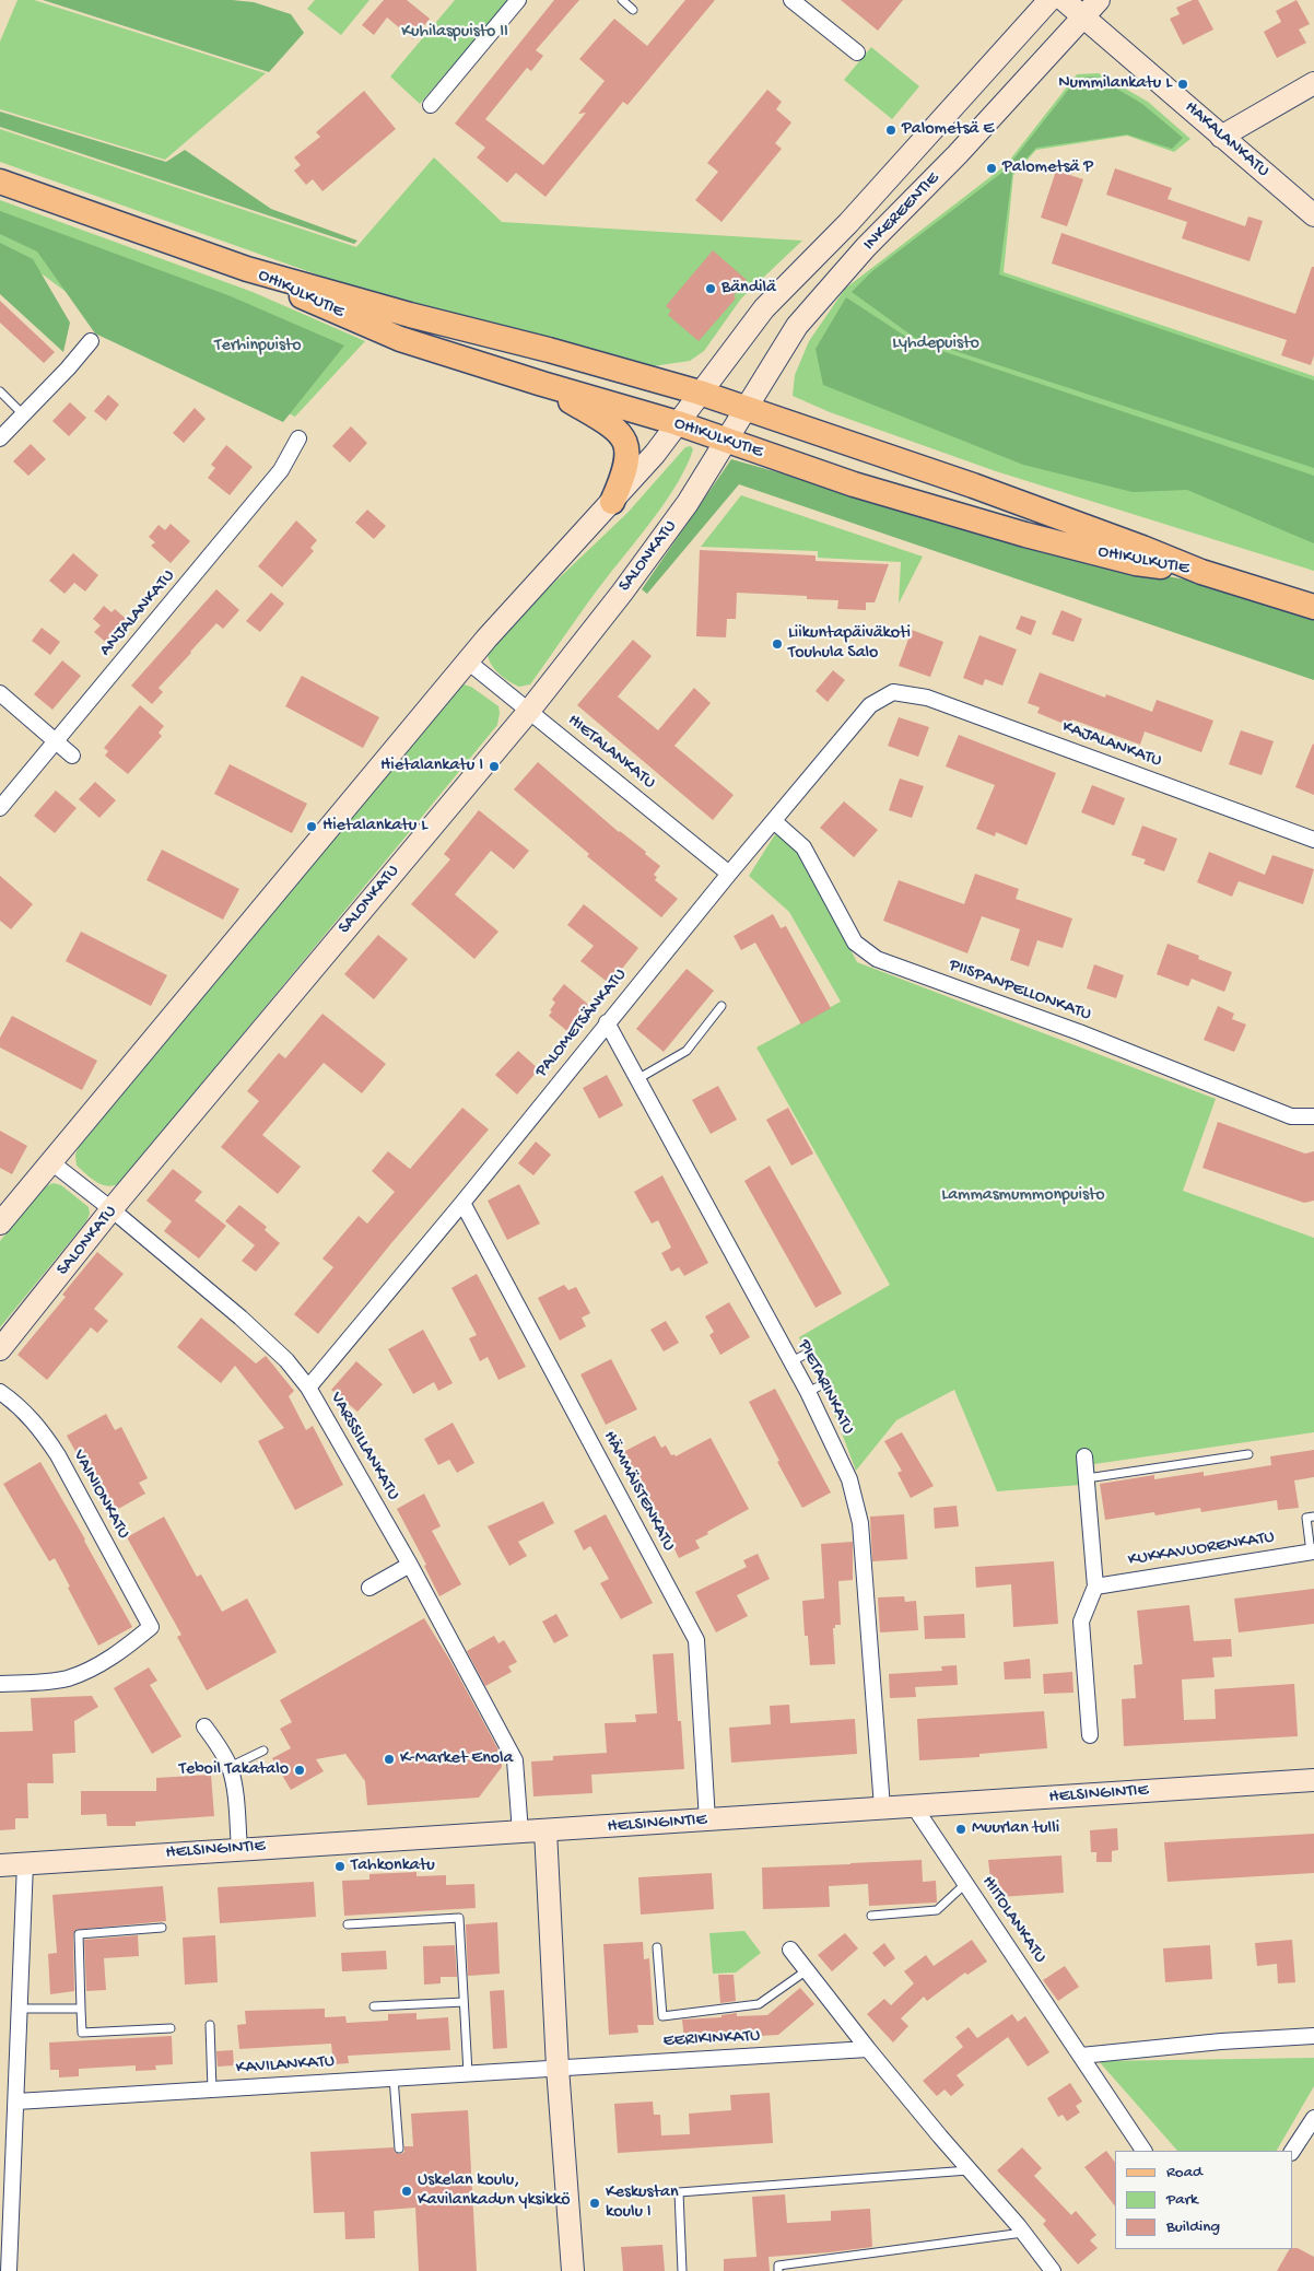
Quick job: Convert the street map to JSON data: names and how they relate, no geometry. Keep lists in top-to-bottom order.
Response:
{
  "streets": {
    "main road": [
      "HAKALANKATU",
      "INKEREENTIE",
      "OHIKULKUTIE",
      "SALONKATU",
      "HELSINGINTIE"
    ],
    "street": [
      "ANJALANKATU",
      "KAJALANKATU",
      "HIETALANKATU",
      "PIISPANPELLONKATU",
      "PALOMETSÄNKATU",
      "PIETARINKATU",
      "VARSSILLANKATU",
      "HÄMMÄISTENKATU",
      "VAINIONKATU",
      "KUKKAVUORENKATU",
      "HIITOLANKATU",
      "EERIKINKATU",
      "KAVILANKATU"
    ]
  },
  "crossings": [
    ["HAKALANKATU", "INKEREENTIE"],
    ["INKEREENTIE", "OHIKULKUTIE"],
    ["INKEREENTIE", "SALONKATU"],
    ["OHIKULKUTIE", "SALONKATU"],
    ["SALONKATU", "HIETALANKATU"],
    ["SALONKATU", "VARSSILLANKATU"],
    ["KAJALANKATU", "PALOMETSÄNKATU"],
    ["HIETALANKATU", "PALOMETSÄNKATU"],
    ["PIISPANPELLONKATU", "PALOMETSÄNKATU"],
    ["PALOMETSÄNKATU", "PIETARINKATU"],
    ["PALOMETSÄNKATU", "VARSSILLANKATU"],
    ["PALOMETSÄNKATU", "HÄMMÄISTENKATU"],
    ["PIETARINKATU", "HELSINGINTIE"],
    ["VARSSILLANKATU", "HELSINGINTIE"],
    ["HÄMMÄISTENKATU", "HELSINGINTIE"],
    ["HELSINGINTIE", "HIITOLANKATU"],
    ["EERIKINKATU", "KAVILANKATU"]
  ],
  "parks": [
    "Kuhilaspuisto II",
    "Lyhdepuisto",
    "Terhinpuisto",
    "Lammasmummonpuisto"
  ],
  "places": [
    "Nummilankatu L",
    "Palometsä E",
    "Palometsä P",
    "Bändilä",
    "Liikuntapäiväkoti Touhula Salo",
    "Hietalankatu I",
    "Hietalankatu L",
    "K-Market Enola",
    "Teboil Takatalo",
    "Muurlan tulli",
    "Tahkonkatu",
    "Uskelan koulu, Kavilankadun yksikkö",
    "Keskustan koulu I"
  ],
  "legend": ["Road", "Park", "Building"]
}
